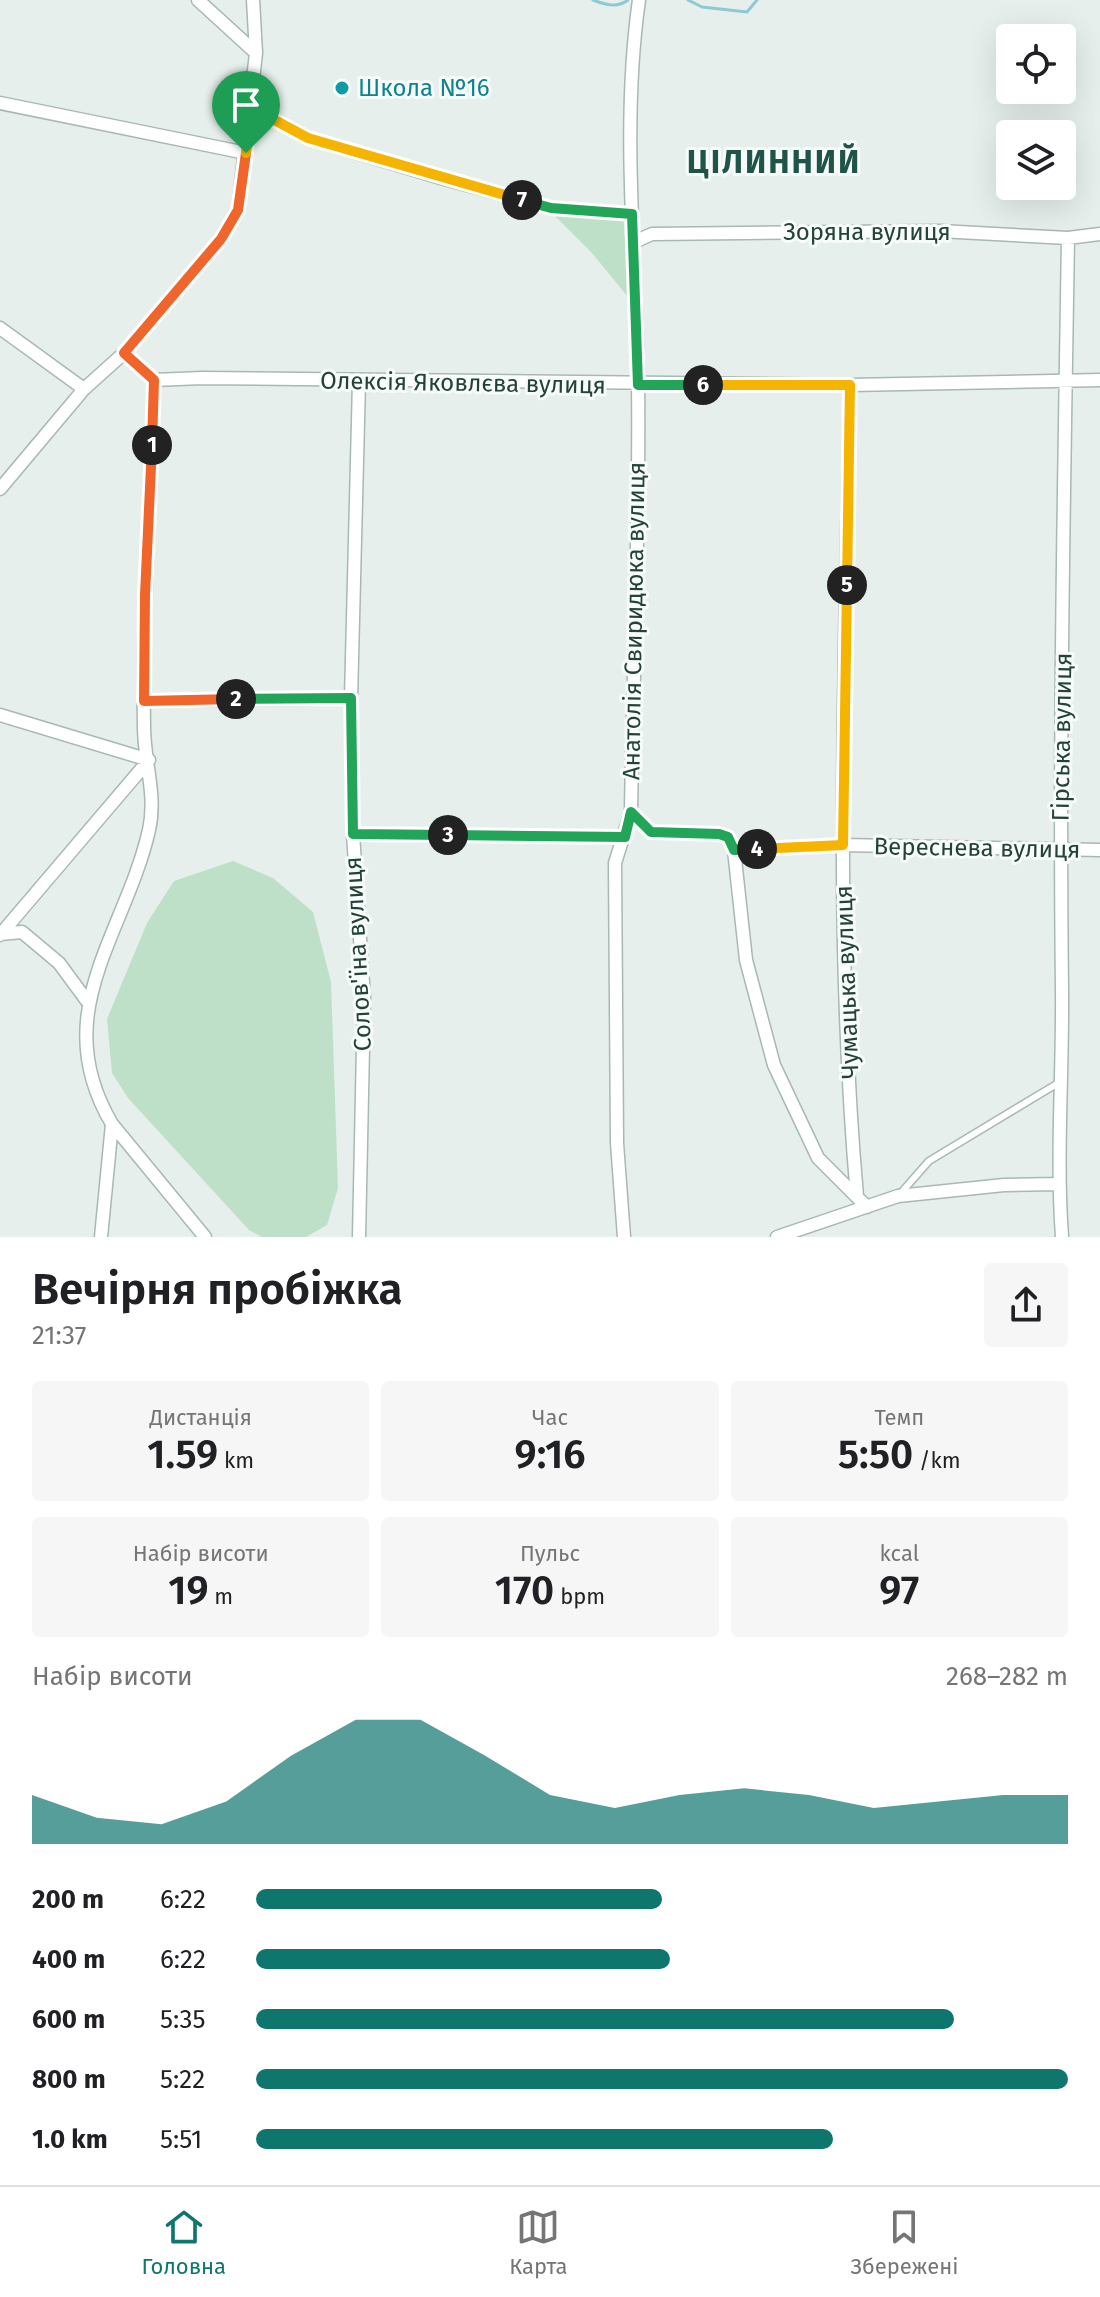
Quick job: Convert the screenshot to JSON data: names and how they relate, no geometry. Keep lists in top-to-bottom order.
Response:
{
  "streets": {
    "street": [
      "Зоряна вулиця",
      "Олексія Яковлєва вулиця",
      "Анатолія Свиридюка вулиця",
      "Гірська вулиця",
      "Вереснева вулиця",
      "Солов'їна вулиця",
      "Чумацька вулиця"
    ]
  },
  "crossings": [
    ["Зоряна вулиця", "Анатолія Свиридюка вулиця"],
    ["Зоряна вулиця", "Гірська вулиця"],
    ["Олексія Яковлєва вулиця", "Анатолія Свиридюка вулиця"],
    ["Олексія Яковлєва вулиця", "Гірська вулиця"],
    ["Олексія Яковлєва вулиця", "Солов'їна вулиця"],
    ["Олексія Яковлєва вулиця", "Чумацька вулиця"],
    ["Гірська вулиця", "Вереснева вулиця"],
    ["Вереснева вулиця", "Чумацька вулиця"]
  ],
  "districts": ["ЦІЛИННИЙ"],
  "places": ["Школа №16"],
  "page": {
    "pins": [
      "7",
      "6",
      "1",
      "5",
      "2",
      "3",
      "4"
    ],
    "heading": ["Вечірня пробіжка", "21:37"],
    "stats": [
      ["Дистанція", "1.59 km"],
      ["Час", "9:16"],
      ["Темп", "5:50 /km"],
      ["Набір висоти", "19 m"],
      ["Пульс", "170 bpm"],
      ["kcal", "97"]
    ],
    "chart": ["Набір висоти", "268–282 m"],
    "list": [
      {
        "name": "200 m",
        "note": "6:22"
      },
      {
        "name": "400 m",
        "note": "6:22"
      },
      {
        "name": "600 m",
        "note": "5:35"
      },
      {
        "name": "800 m",
        "note": "5:22"
      },
      {
        "name": "1.0 km",
        "note": "5:51"
      }
    ],
    "tabs": ["Головна", "Карта", "Збережені"]
  }
}
